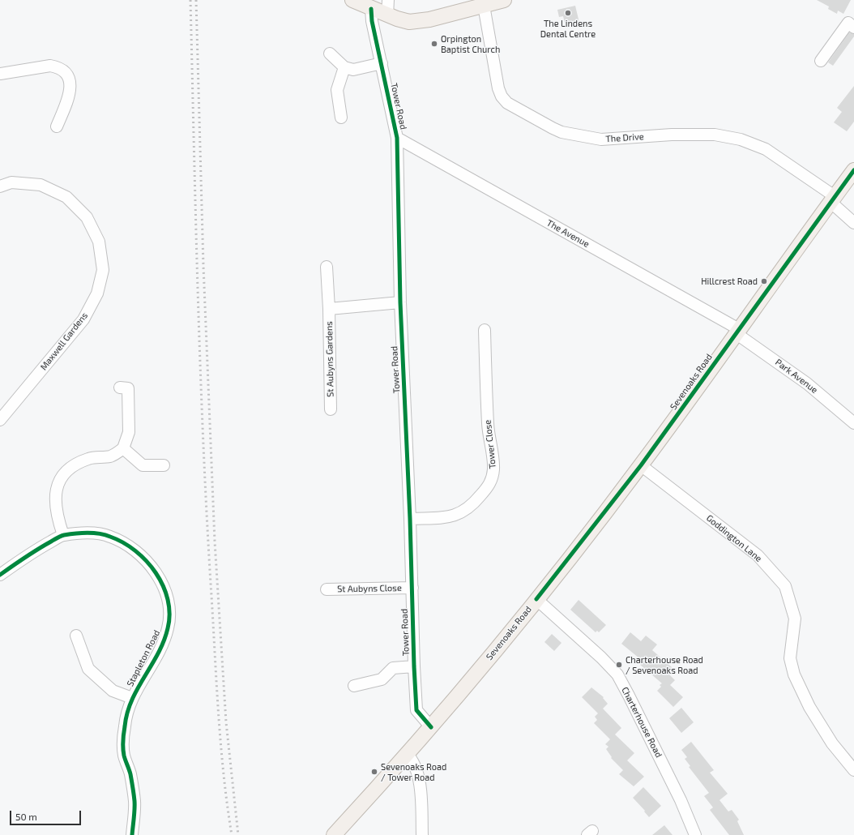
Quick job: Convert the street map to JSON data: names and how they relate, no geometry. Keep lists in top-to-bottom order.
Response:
{
  "streets": {
    "main road": ["Sevenoaks Road"],
    "street": [
      "Tower Road",
      "The Drive",
      "The Avenue",
      "Maxwell Gardens",
      "St Aubyns Gardens",
      "Park Avenue",
      "Tower Close",
      "Goddington Lane",
      "St Aubyns Close",
      "Stapleton Road",
      "Charterhouse Road"
    ]
  },
  "crossings": [
    ["Tower Road", "The Avenue"],
    ["Tower Road", "St Aubyns Gardens"],
    ["Tower Road", "Sevenoaks Road"],
    ["Tower Road", "Tower Close"],
    ["Tower Road", "St Aubyns Close"],
    ["The Drive", "Sevenoaks Road"],
    ["The Avenue", "Park Avenue"],
    ["The Avenue", "Sevenoaks Road"],
    ["Park Avenue", "Sevenoaks Road"],
    ["Sevenoaks Road", "Goddington Lane"],
    ["Sevenoaks Road", "Charterhouse Road"]
  ],
  "places": [
    "The Lindens Dental Centre",
    "Orpington Baptist Church",
    "Hillcrest Road",
    "Charterhouse Road / Sevenoaks Road",
    "Sevenoaks Road / Tower Road"
  ],
  "scale_bar": "50 m"
}
